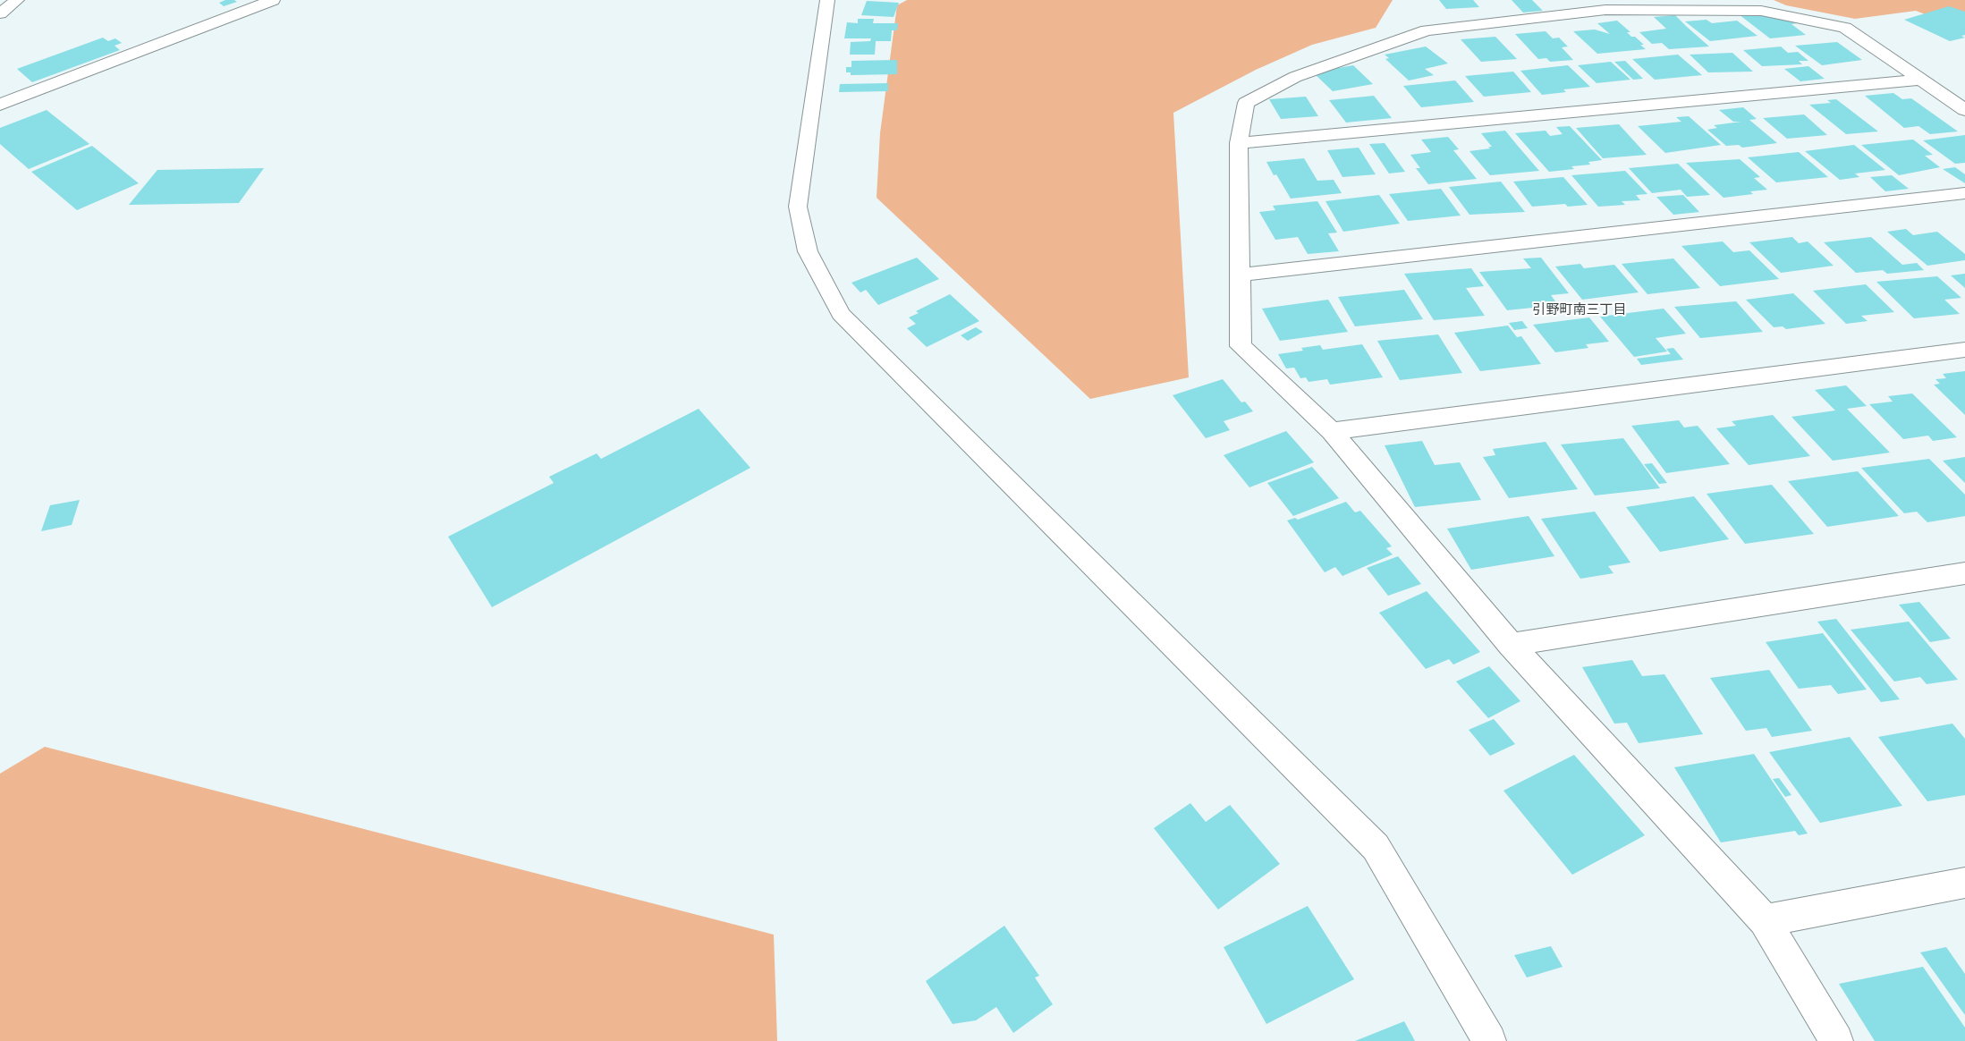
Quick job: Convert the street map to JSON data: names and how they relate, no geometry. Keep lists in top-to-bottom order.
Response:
{
  "districts": ["引野町南三丁目"]
}
